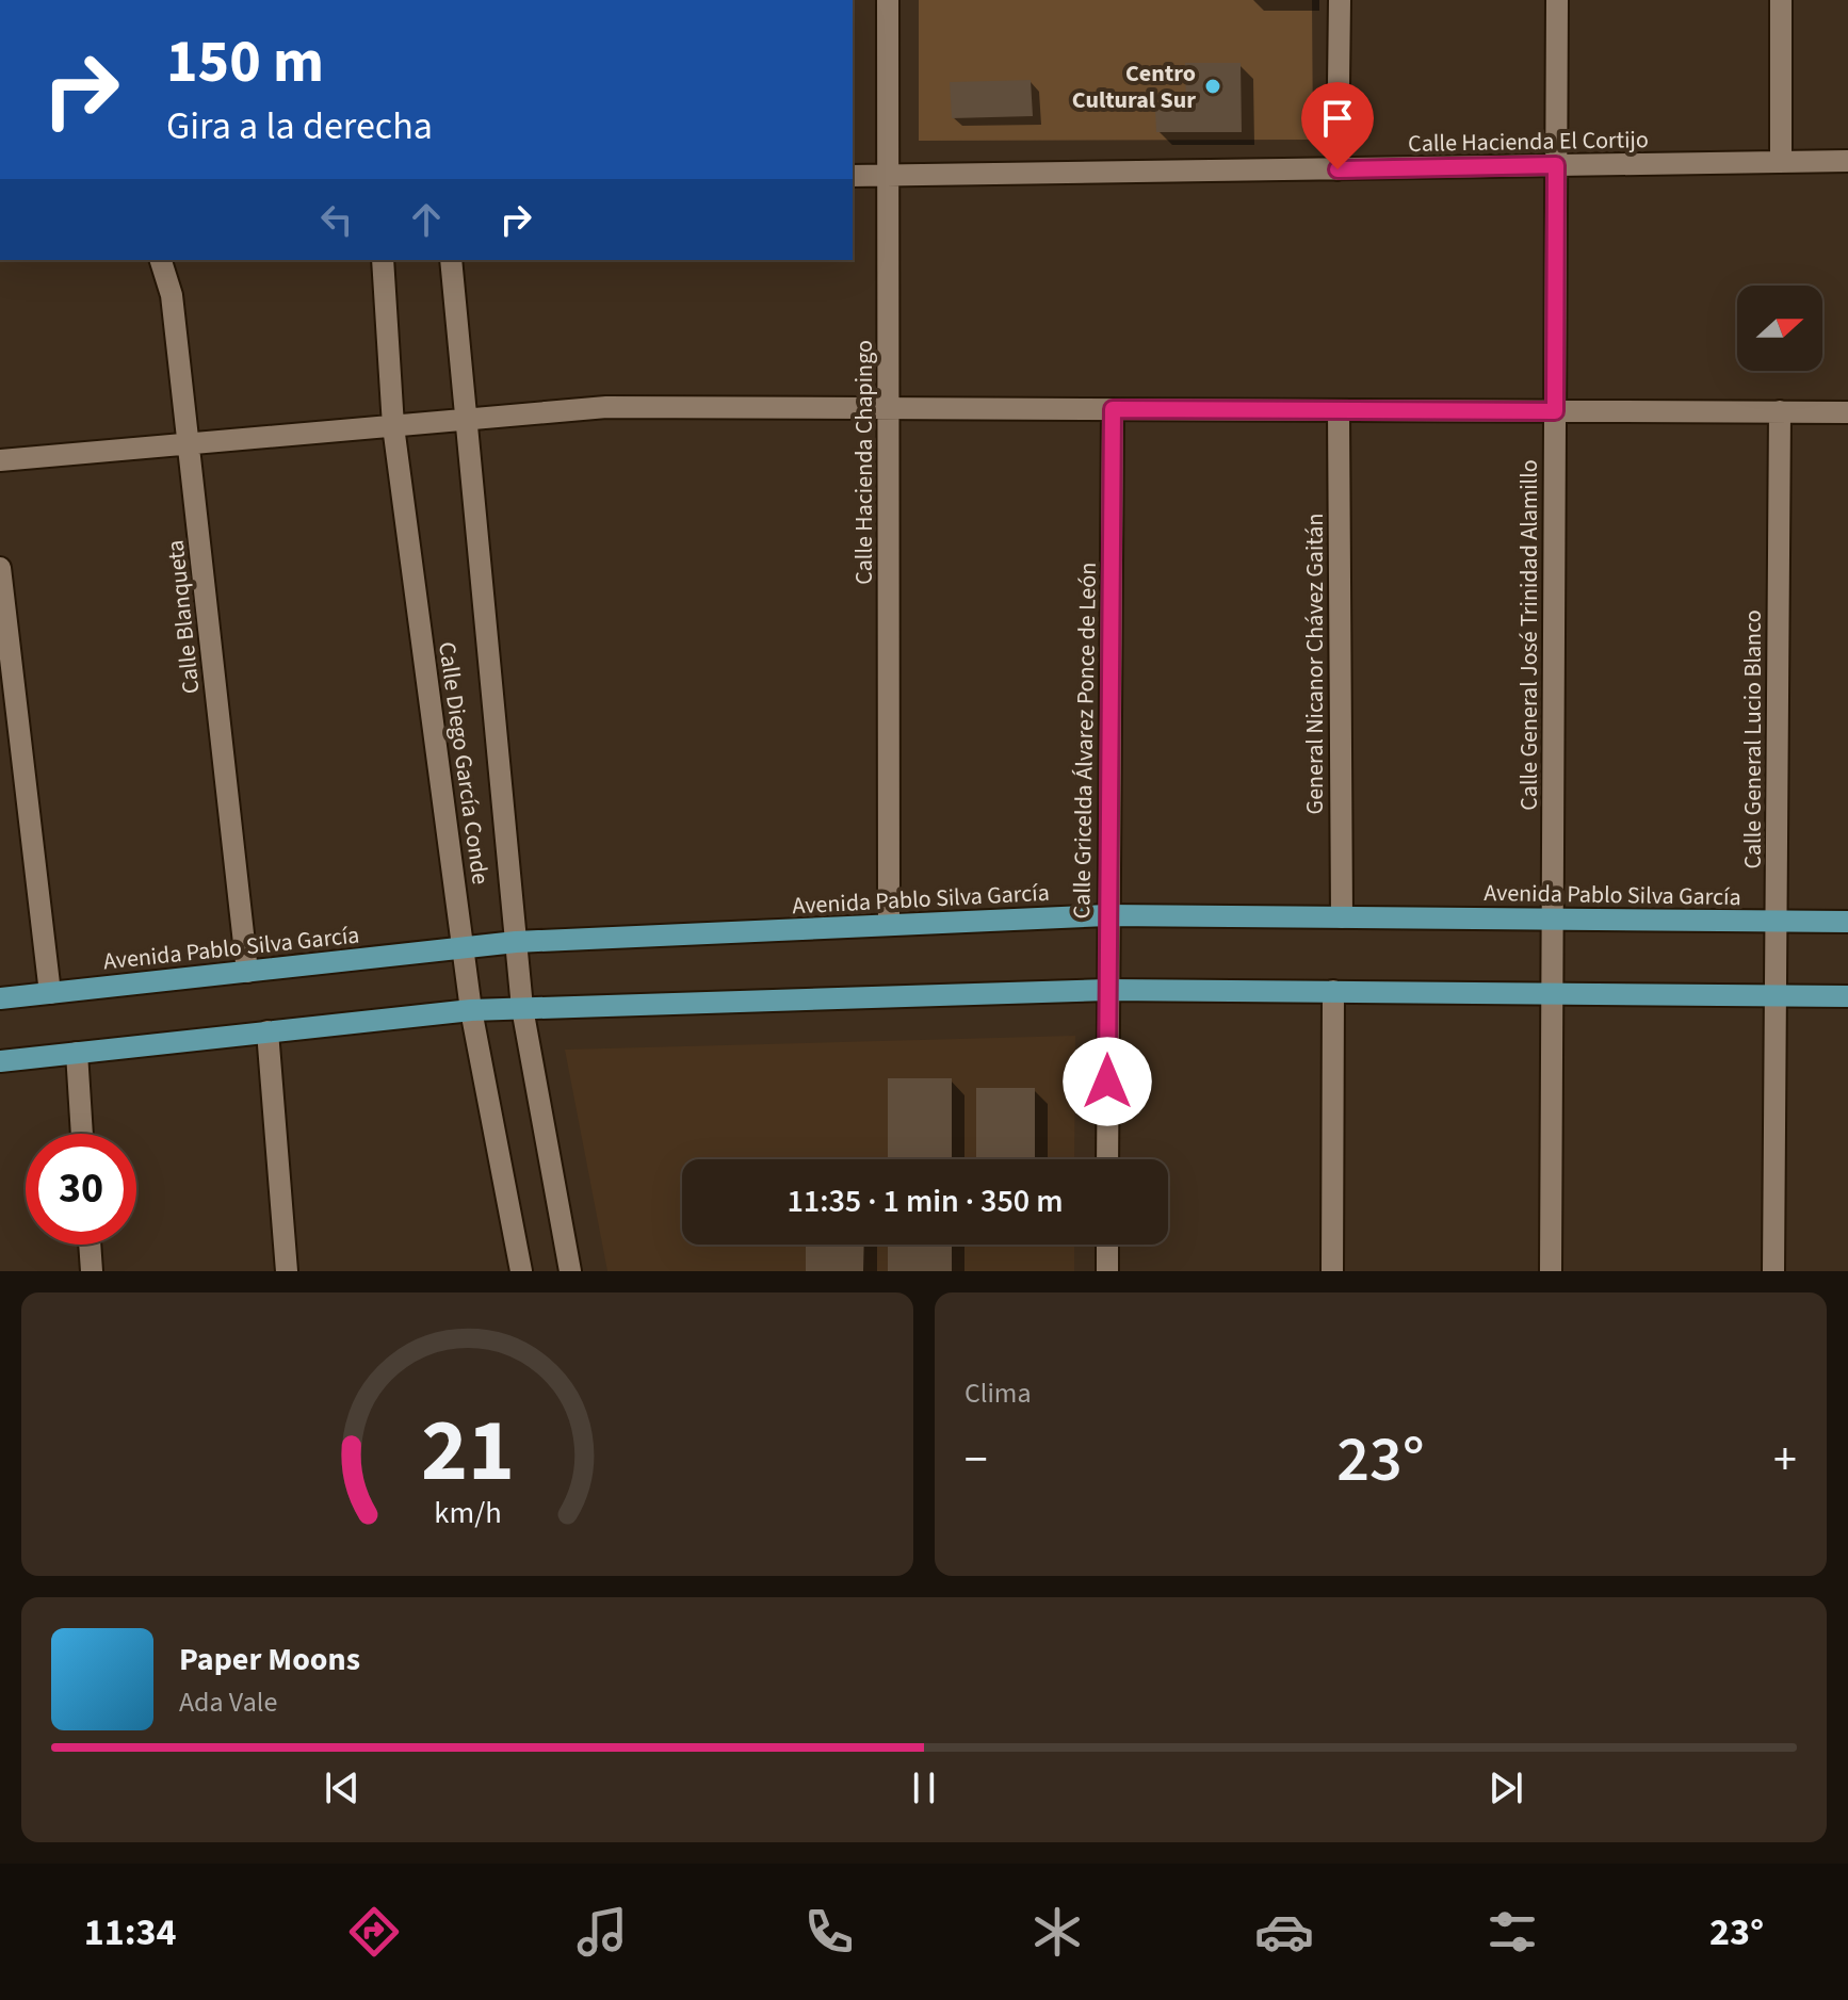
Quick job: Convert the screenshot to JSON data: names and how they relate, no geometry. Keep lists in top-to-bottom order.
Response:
{
  "streets": {
    "main road": ["Avenida Pablo Silva García"],
    "street": [
      "Calle Hacienda El Cortijo",
      "Calle Hacienda Chapingo",
      "Calle Blanqueta",
      "Calle General José Trinidad Alamillo",
      "General Nicanor Chávez Gaitán",
      "Calle General Lucio Blanco",
      "Calle Gricelda Álvarez Ponce de León",
      "Calle Diego García Conde"
    ]
  },
  "crossings": [
    ["Calle Hacienda El Cortijo", "Calle Hacienda Chapingo"],
    ["Calle Hacienda El Cortijo", "Calle General José Trinidad Alamillo"],
    ["Calle Hacienda Chapingo", "Avenida Pablo Silva García"],
    ["Calle Blanqueta", "Avenida Pablo Silva García"],
    ["Calle General José Trinidad Alamillo", "Avenida Pablo Silva García"],
    ["General Nicanor Chávez Gaitán", "Avenida Pablo Silva García"],
    ["Calle General Lucio Blanco", "Avenida Pablo Silva García"],
    ["Calle Gricelda Álvarez Ponce de León", "Avenida Pablo Silva García"],
    ["Calle Diego García Conde", "Avenida Pablo Silva García"]
  ],
  "places": ["Centro Cultural Sur"],
  "north": "right",
  "page": {
    "turn": ["150 m", "Gira a la derecha"],
    "limit": "30",
    "trip": "11:35 · 1 min · 350 m",
    "tile": "Clima",
    "heat": ["−", "23°", "+"],
    "song": ["Paper Moons", "Ada Vale"],
    "tabs": ["11:34", "23°"],
    "gauge": ["21", "km/h"]
  }
}
